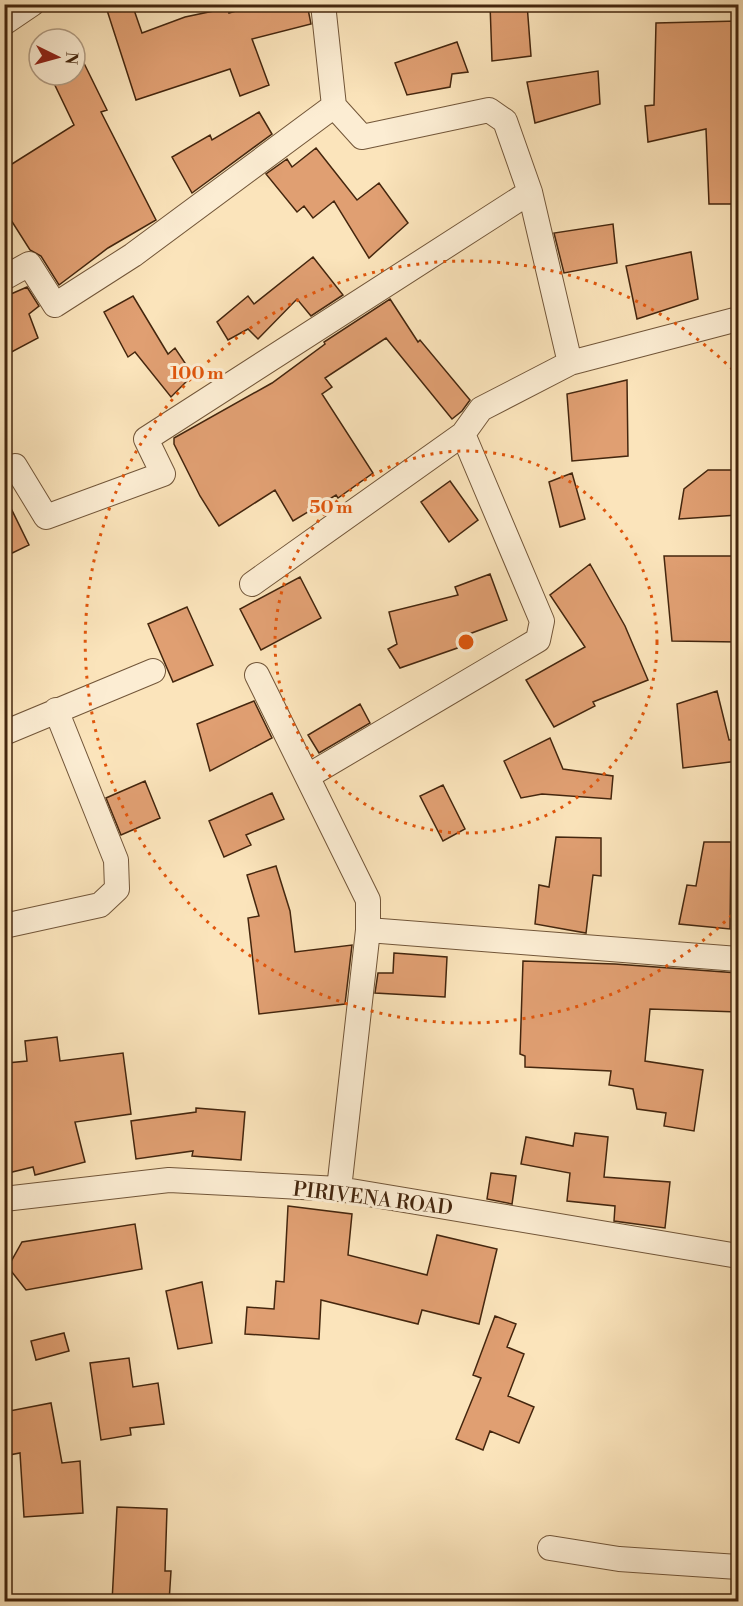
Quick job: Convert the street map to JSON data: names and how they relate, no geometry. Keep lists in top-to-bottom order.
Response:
{
  "streets": {
    "street": ["PIRIVENA ROAD"]
  },
  "north": "right",
  "rings": ["100 m", "50 m"]
}
